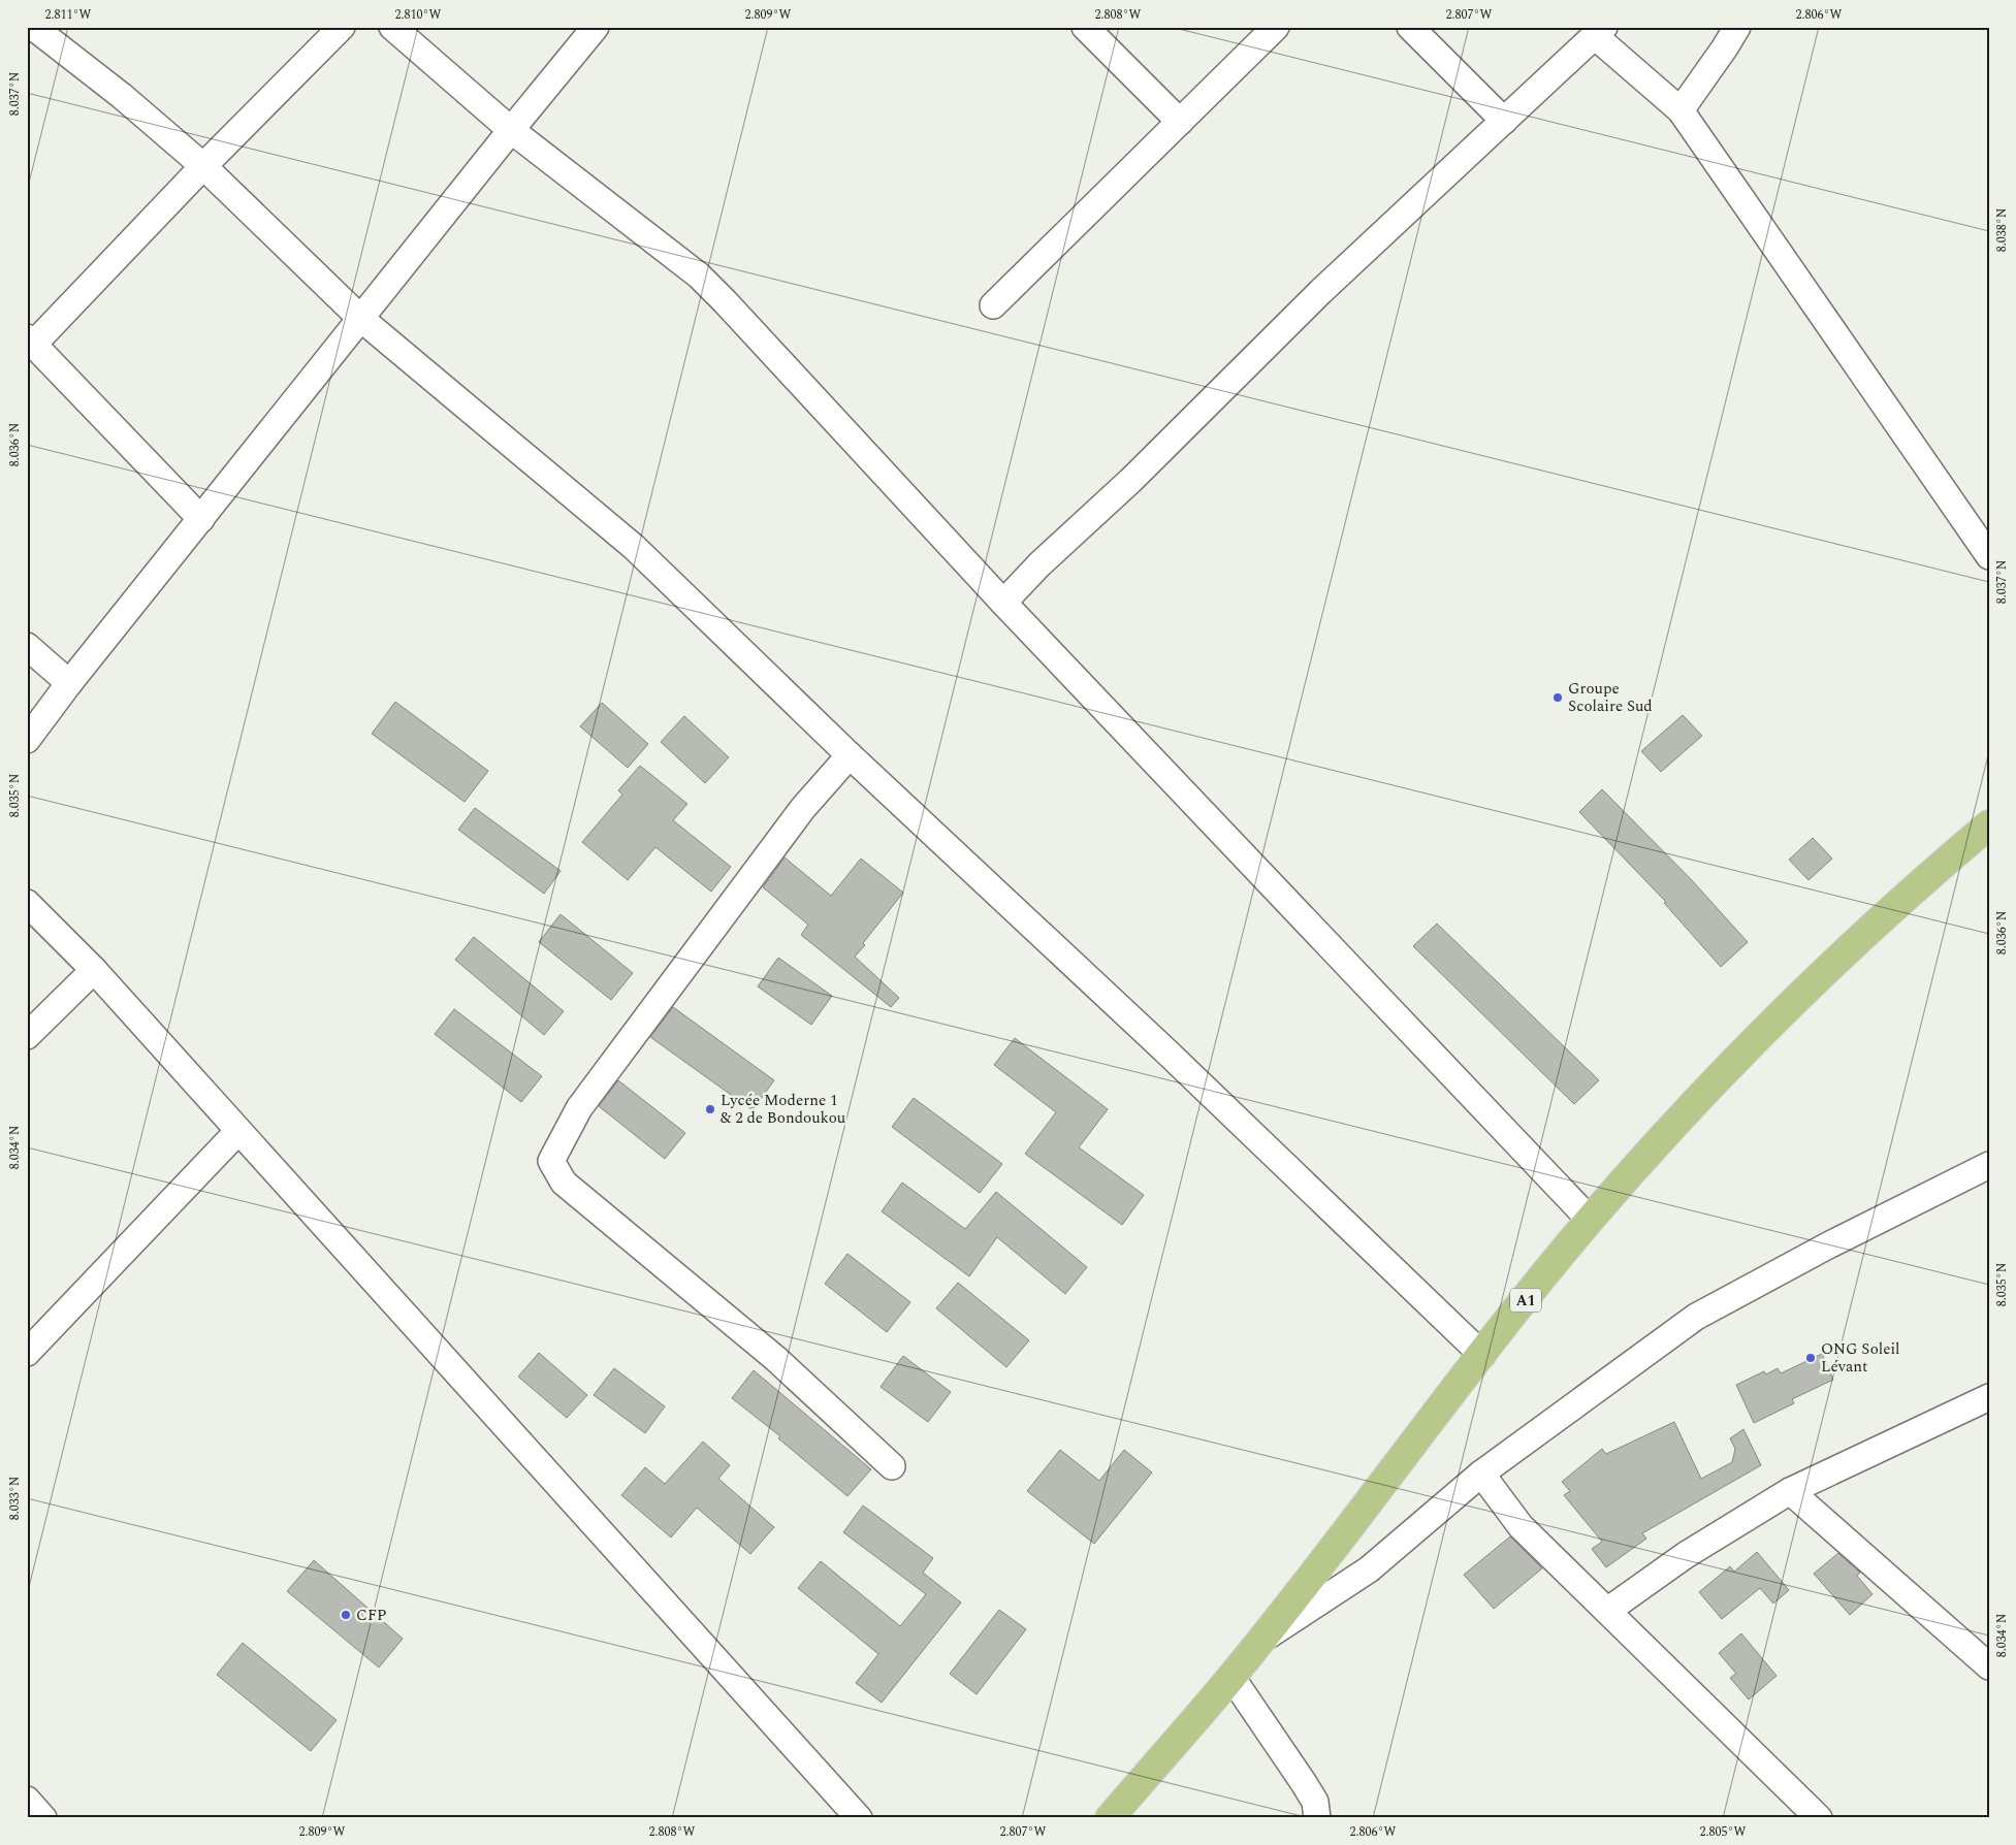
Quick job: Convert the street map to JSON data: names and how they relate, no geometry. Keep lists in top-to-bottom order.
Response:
{
  "streets": {
    "main road": ["A1"]
  },
  "places": [
    "Groupe Scolaire Sud",
    "Lycée Moderne 1 & 2 de Bondoukou",
    "ONG Soleil Lévant",
    "CFP"
  ],
  "coordinates": [
    "2.811°W",
    "2.810°W",
    "2.809°W",
    "2.808°W",
    "2.807°W",
    "2.806°W",
    "8.037°N",
    "8.038°N",
    "8.036°N",
    "8.035°N",
    "8.034°N",
    "8.033°N",
    "2.805°W"
  ]
}
